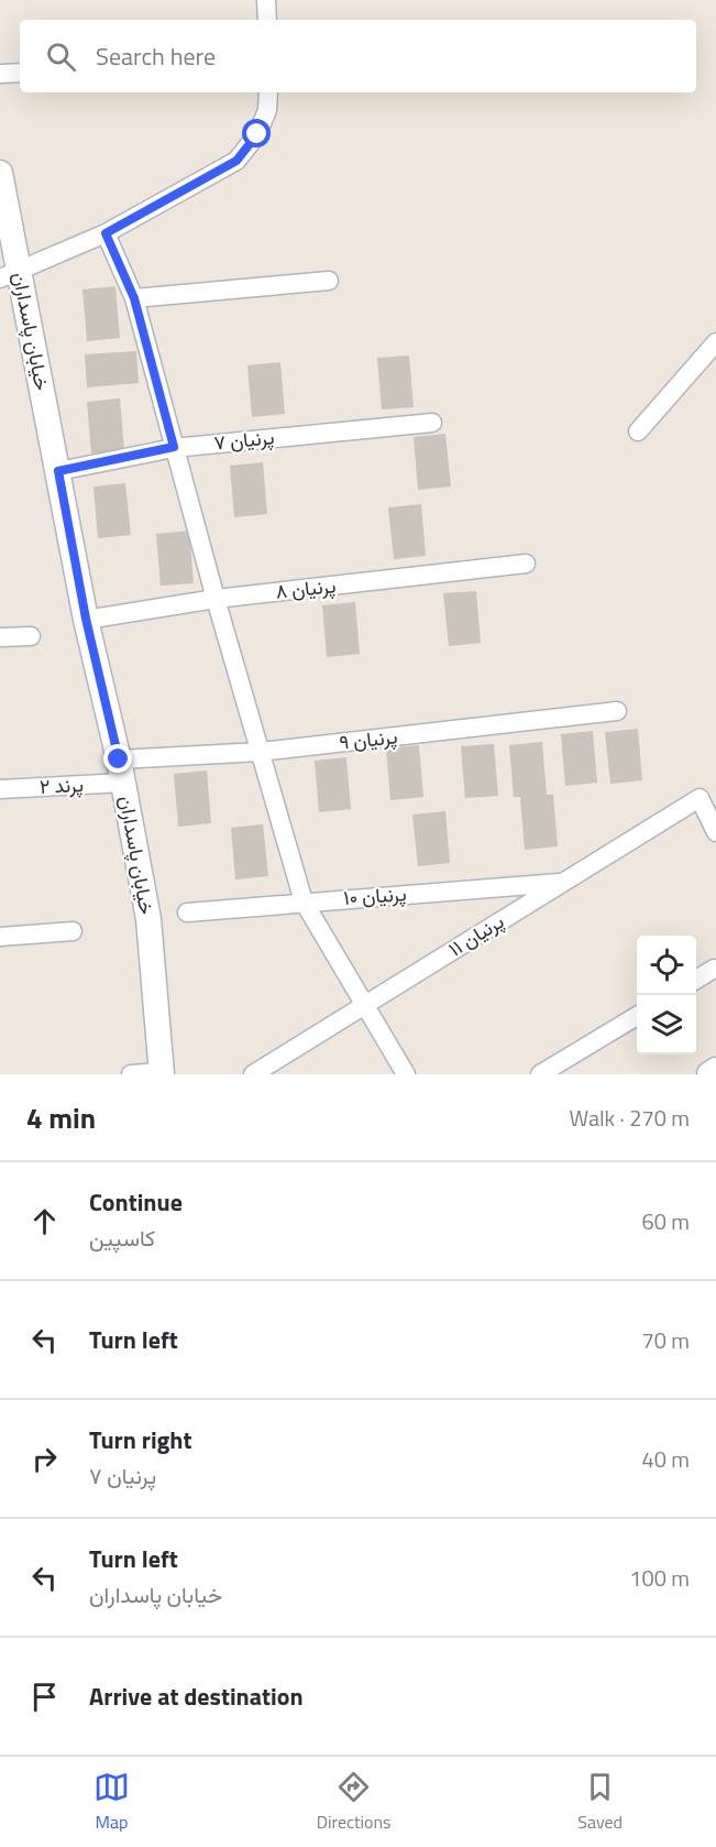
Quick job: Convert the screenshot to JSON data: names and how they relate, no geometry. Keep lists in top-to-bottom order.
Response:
{
  "streets": {
    "street": [
      "خیابان پاسداران",
      "پرنیان ۷",
      "پرنیان ۸",
      "پرنیان ۹",
      "پرند ۲",
      "پرنیان ۱۰",
      "پرنیان ۱۱"
    ]
  },
  "crossings": [
    ["خیابان پاسداران", "پرنیان ۷"],
    ["خیابان پاسداران", "پرنیان ۸"],
    ["خیابان پاسداران", "پرنیان ۹"],
    ["خیابان پاسداران", "پرند ۲"],
    ["پرنیان ۹", "پرند ۲"],
    ["پرنیان ۱۰", "پرنیان ۱۱"]
  ],
  "page": {
    "search": "Search here",
    "heading": ["4 min", "Walk · 270 m"],
    "list": [
      ["Continue", "کاسپین", "60 m"],
      ["Turn left", "70 m"],
      ["Turn right", "پرنیان ۷", "40 m"],
      ["Turn left", "خیابان پاسداران", "100 m"],
      "Arrive at destination"
    ],
    "nav": ["Map", "Directions", "Saved"]
  }
}
